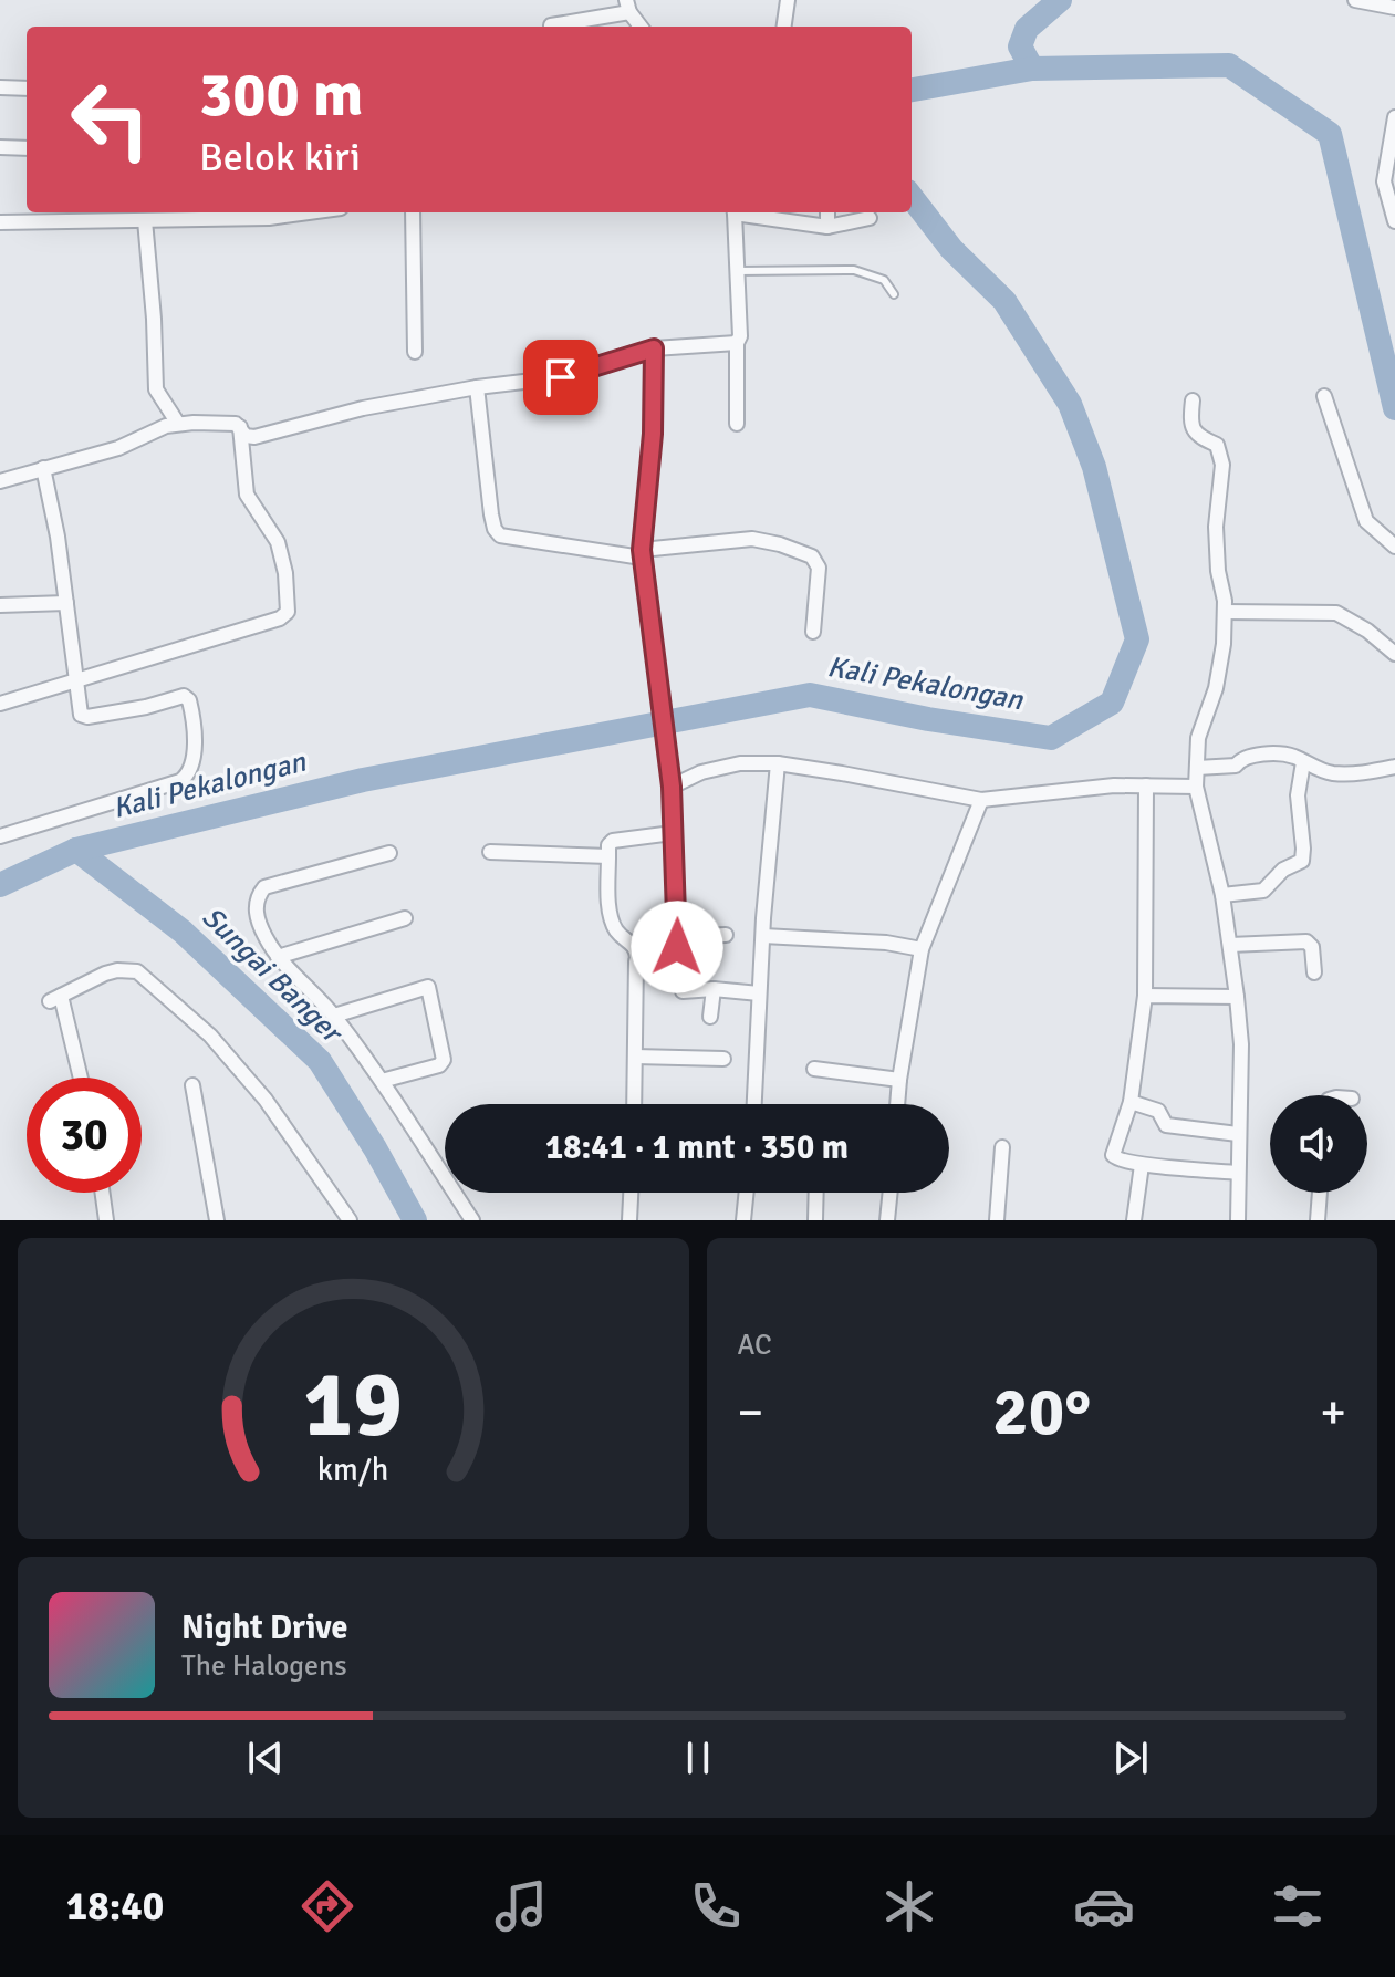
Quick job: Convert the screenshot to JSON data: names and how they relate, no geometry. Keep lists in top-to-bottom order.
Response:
{
  "water": ["Kali Pekalongan", "Sungai Banger"],
  "page": {
    "turn": ["300 m", "Belok kiri"],
    "limit": "30",
    "trip": "18:41 · 1 mnt · 350 m",
    "tile": "AC",
    "heat": ["−", "20°", "+"],
    "song": ["Night Drive", "The Halogens"],
    "tabs": "18:40",
    "gauge": ["19", "km/h"]
  }
}
